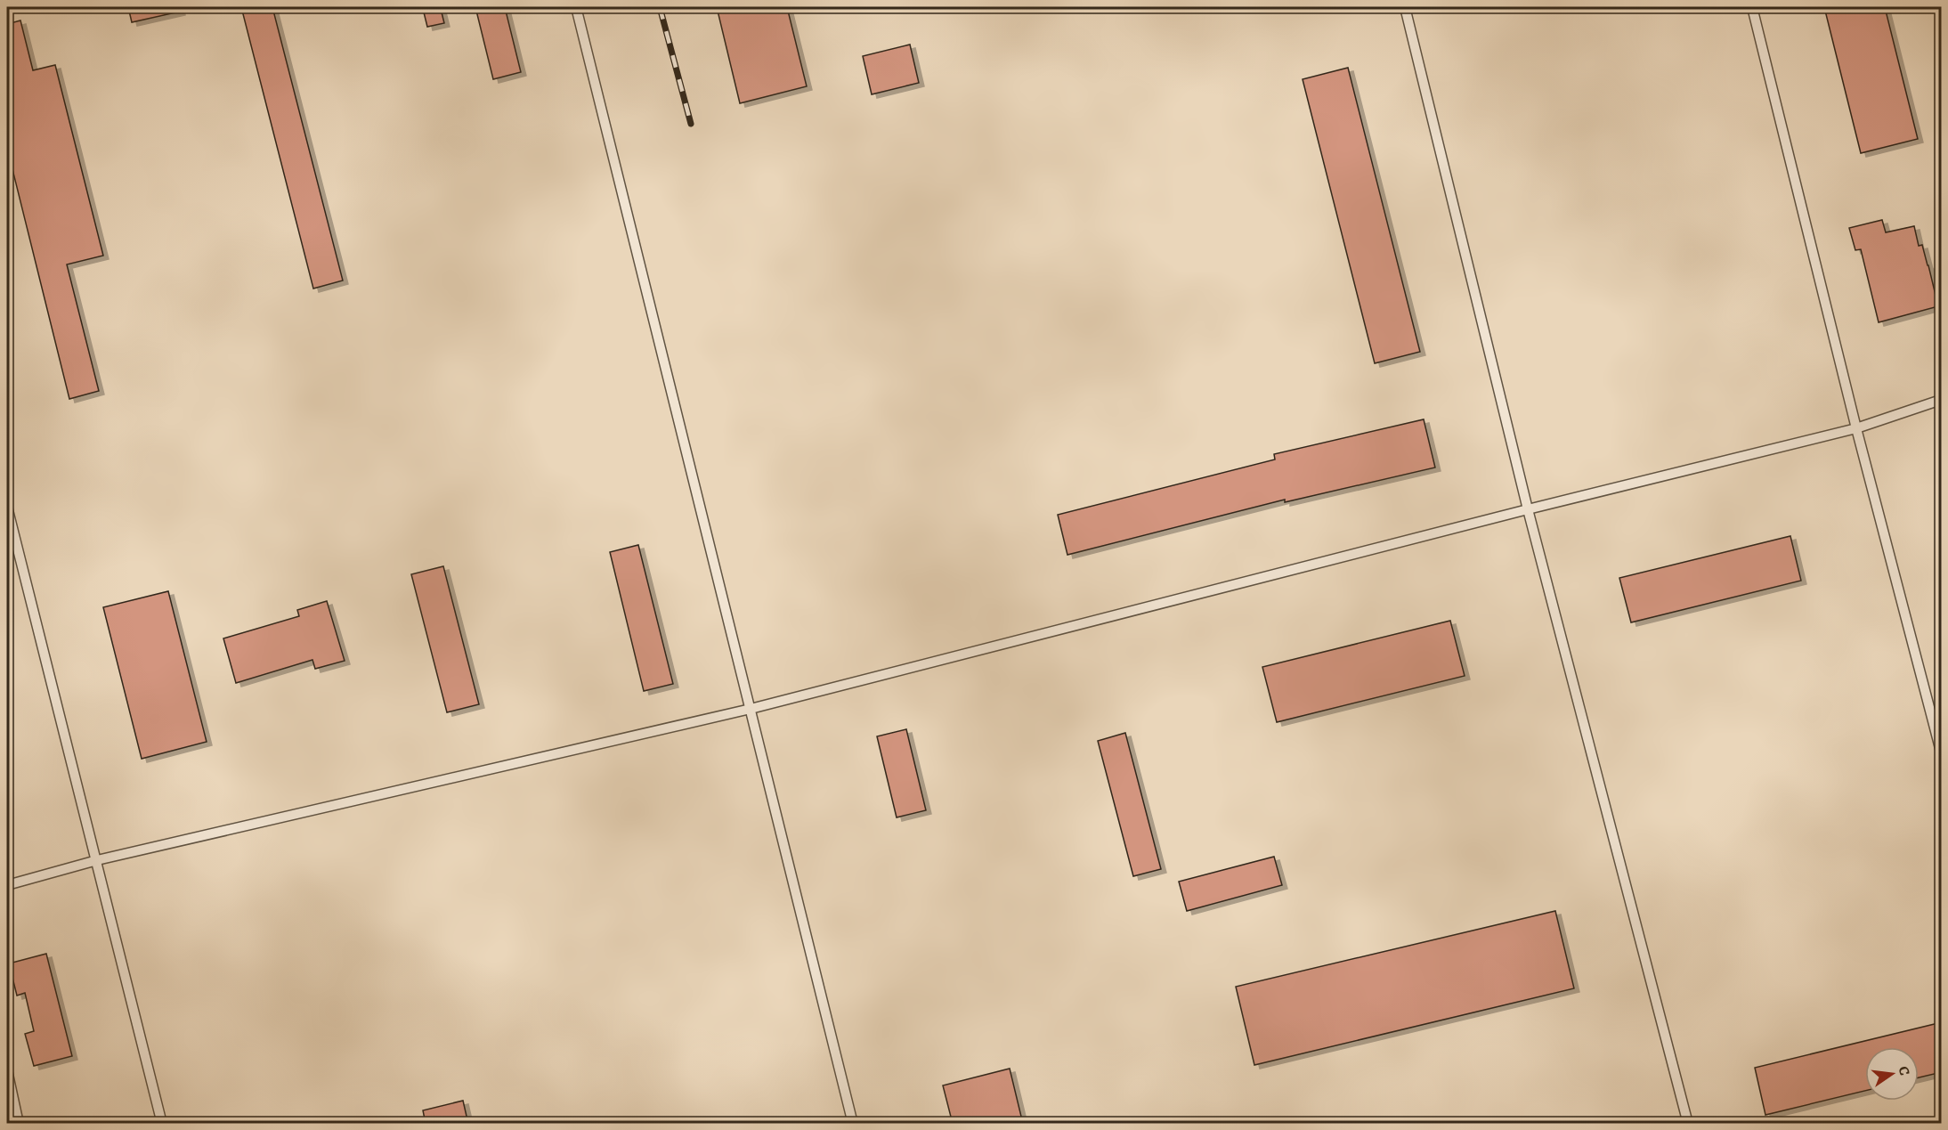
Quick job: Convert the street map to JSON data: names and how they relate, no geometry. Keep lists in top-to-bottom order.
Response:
{
  "north": "right"
}
